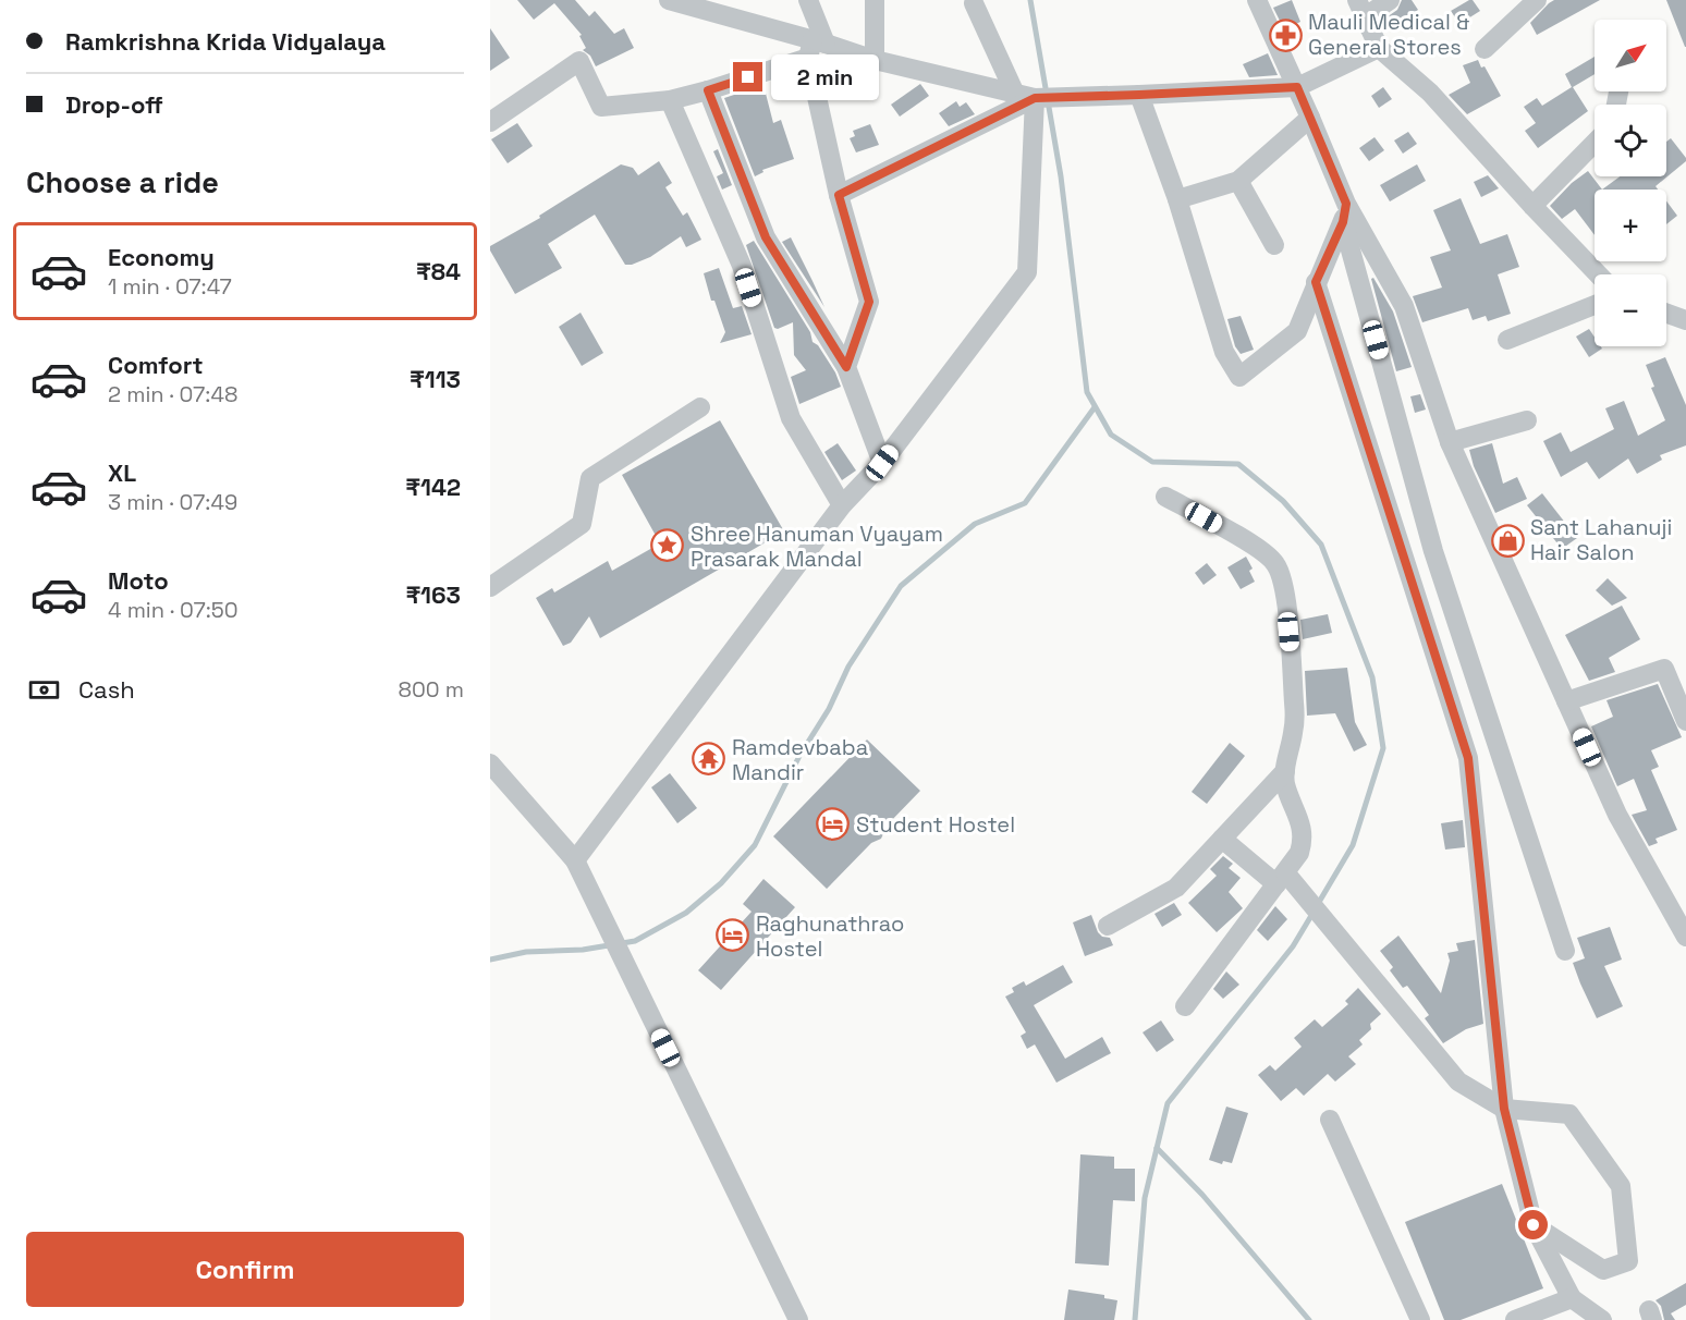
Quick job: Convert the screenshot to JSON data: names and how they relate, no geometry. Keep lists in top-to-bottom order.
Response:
{
  "places": {
    "pharmacy": ["Mauli Medical & General Stores"],
    "shop": ["Sant Lahanuji Hair Salon"],
    "place": ["Shree Hanuman Vyayam Prasarak Mandal"],
    "temple": ["Ramdevbaba Mandir"],
    "hotel": ["Student Hostel", "Raghunathrao Hostel"]
  },
  "north": "top right",
  "page": {
    "banner": ["Ramkrishna Krida Vidyalaya", "Drop-off"],
    "map_buttons": ["+", "−"],
    "bubble": "2 min",
    "heading": "Choose a ride",
    "list": [
      {
        "name": "Economy",
        "note": "1 min · 07:47",
        "value": "₹84"
      },
      {
        "name": "Comfort",
        "note": "2 min · 07:48",
        "value": "₹113"
      },
      {
        "name": "XL",
        "note": "3 min · 07:49",
        "value": "₹142"
      },
      {
        "name": "Moto",
        "note": "4 min · 07:50",
        "value": "₹163"
      }
    ],
    "pay": ["Cash", "800 m"],
    "buttons": "Confirm"
  }
}
